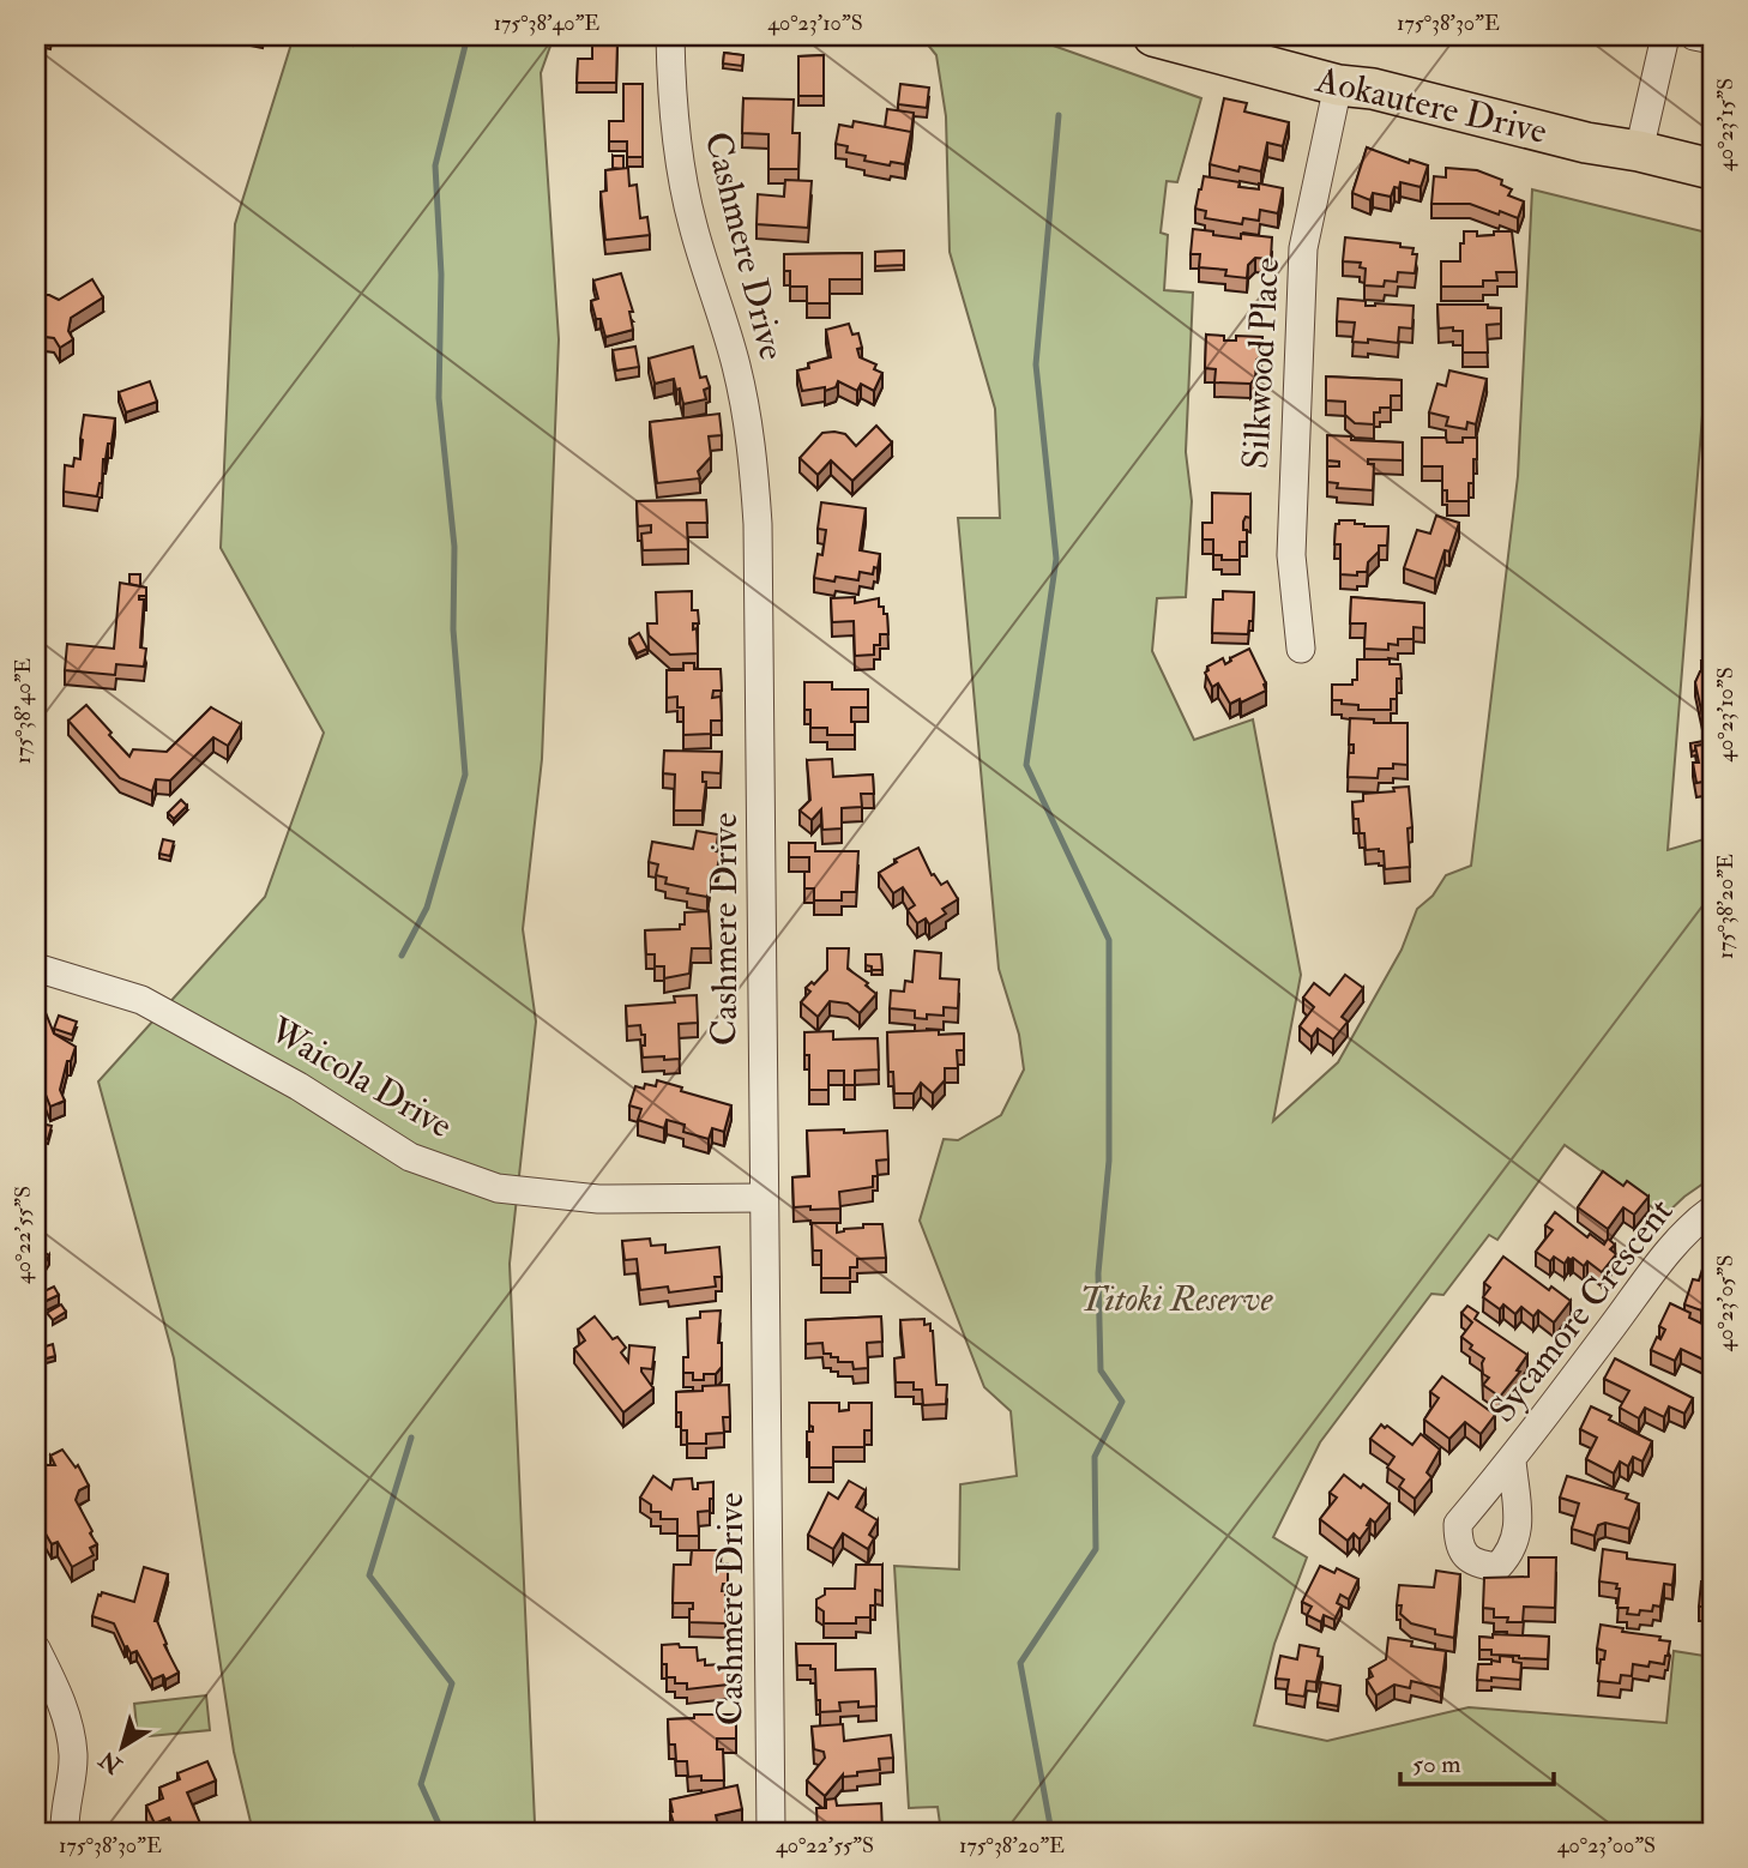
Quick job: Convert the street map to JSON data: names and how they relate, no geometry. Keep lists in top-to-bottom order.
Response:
{
  "streets": {
    "highway": ["Aokautere Drive"],
    "street": [
      "Cashmere Drive",
      "Silkwood Place",
      "Waicola Drive",
      "Sycamore Crescent"
    ]
  },
  "crossings": [
    ["Aokautere Drive", "Silkwood Place"],
    ["Cashmere Drive", "Waicola Drive"]
  ],
  "parks": ["Titoki Reserve"],
  "scale_bar": "50 m",
  "north": "bottom left",
  "coordinates": [
    "175°38'40\"E",
    "40°23'10\"S",
    "175°38'30\"E",
    "40°23'15\"S",
    "175°38'20\"E",
    "40°22'55\"S",
    "40°23'05\"S",
    "40°23'00\"S"
  ]
}
